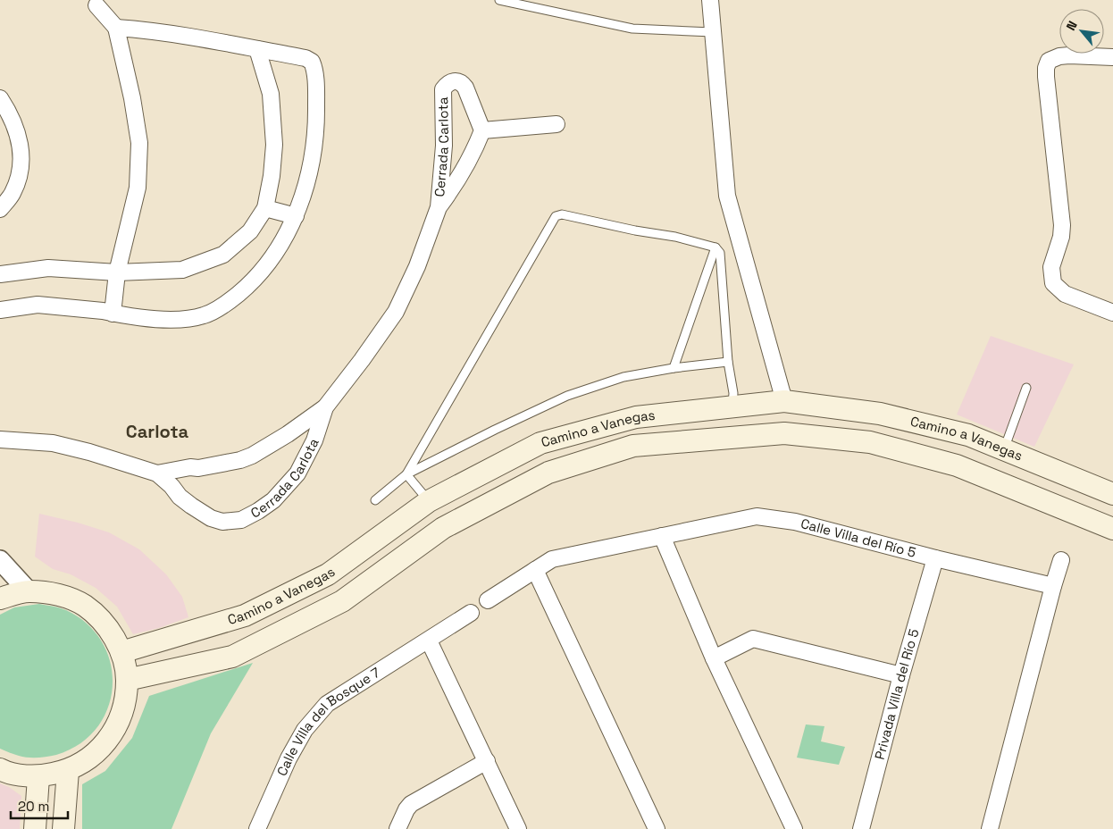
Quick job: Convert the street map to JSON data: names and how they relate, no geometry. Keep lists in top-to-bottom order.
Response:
{
  "streets": {
    "main road": ["Camino a Vanegas"],
    "street": [
      "Cerrada Carlota",
      "Calle Villa del Río 5",
      "Privada Villa del Río 5",
      "Calle Villa del Bosque 7"
    ]
  },
  "crossings": [
    ["Calle Villa del Río 5", "Privada Villa del Río 5"]
  ],
  "districts": ["Carlota"],
  "scale_bar": "20 m",
  "north": "top left"
}
